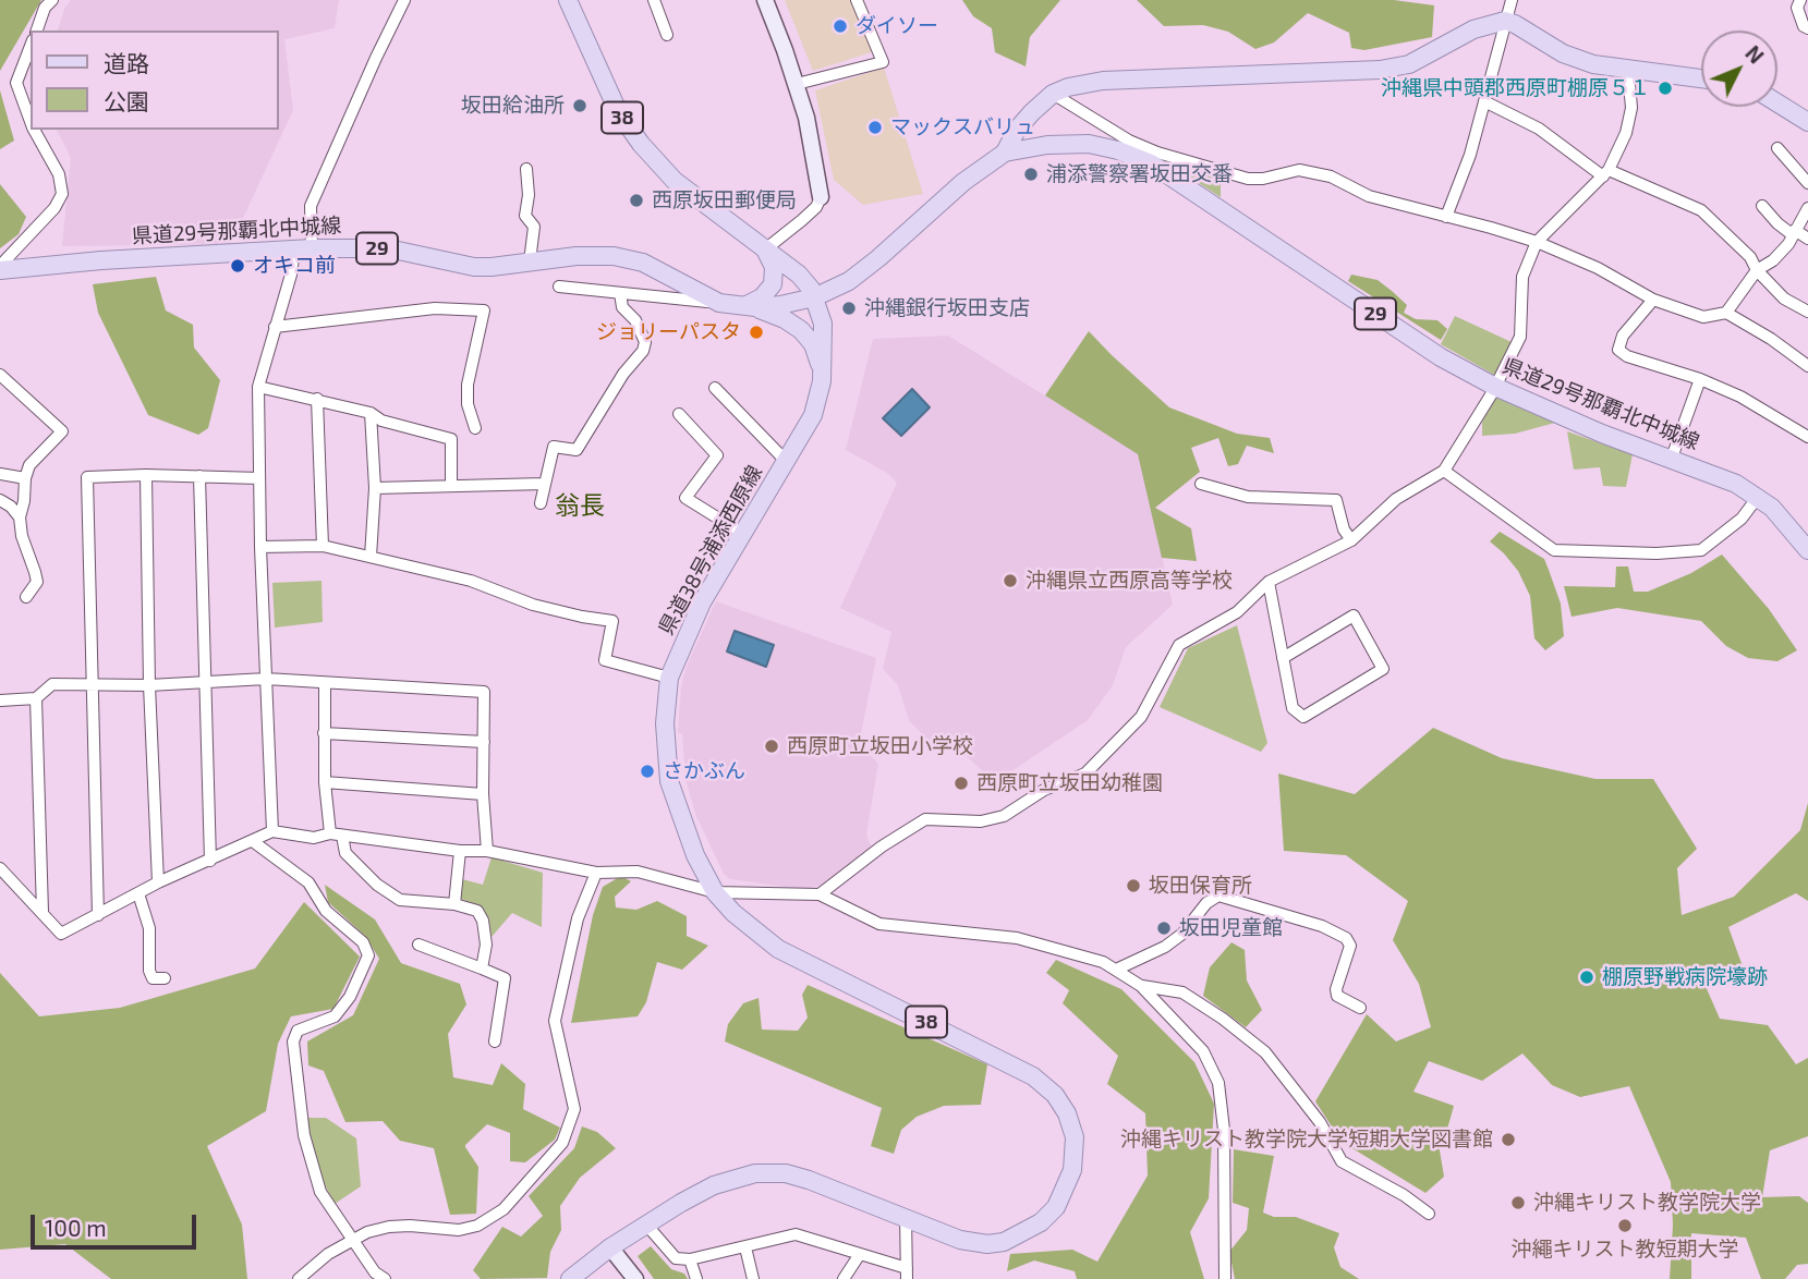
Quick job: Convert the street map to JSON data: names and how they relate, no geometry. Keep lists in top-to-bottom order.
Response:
{
  "streets": {
    "main road": [
      "38",
      "県道29号那覇北中城線",
      "29",
      "県道38号浦添西原線"
    ]
  },
  "crossings": [
    ["県道29号那覇北中城線", "県道38号浦添西原線"]
  ],
  "districts": ["翁長"],
  "places": [
    "ダイソー",
    "沖縄県中頭郡西原町棚原５１",
    "坂田給油所",
    "マックスバリュ",
    "浦添警察署坂田交番",
    "西原坂田郵便局",
    "オキコ前",
    "沖縄銀行坂田支店",
    "ジョリーパスタ",
    "沖縄県立西原高等学校",
    "西原町立坂田小学校",
    "さかぶん",
    "西原町立坂田幼稚園",
    "坂田保育所",
    "坂田児童館",
    "棚原野戦病院壕跡",
    "沖縄キリスト教学院大学短期大学図書館",
    "沖縄キリスト教学院大学",
    "沖繩キリスト教短期大学"
  ],
  "legend": ["道路", "公園"],
  "scale_bar": "100 m",
  "north": "top right"
}
